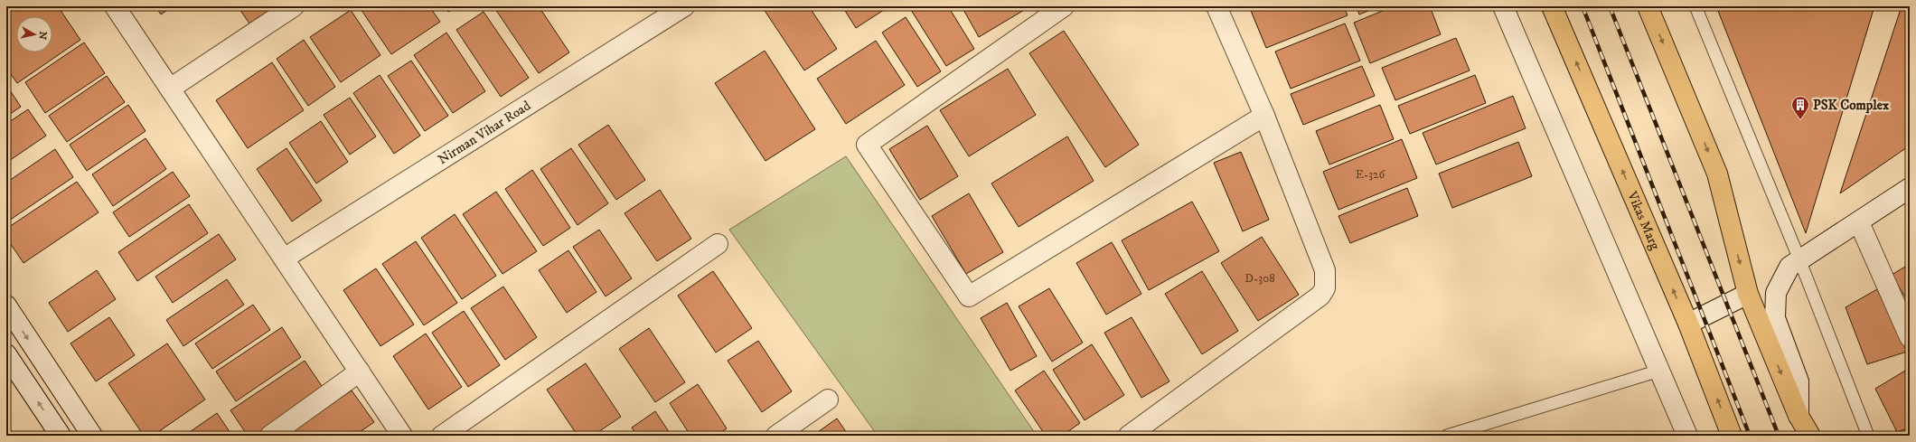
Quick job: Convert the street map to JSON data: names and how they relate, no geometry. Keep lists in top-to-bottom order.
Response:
{
  "streets": {
    "main road": ["Vikas Marg"],
    "street": ["Nirman Vihar Road"]
  },
  "places": {
    "building": ["PSK Complex"]
  },
  "house_numbers": ["E-326", "D-308"],
  "north": "right"
}
